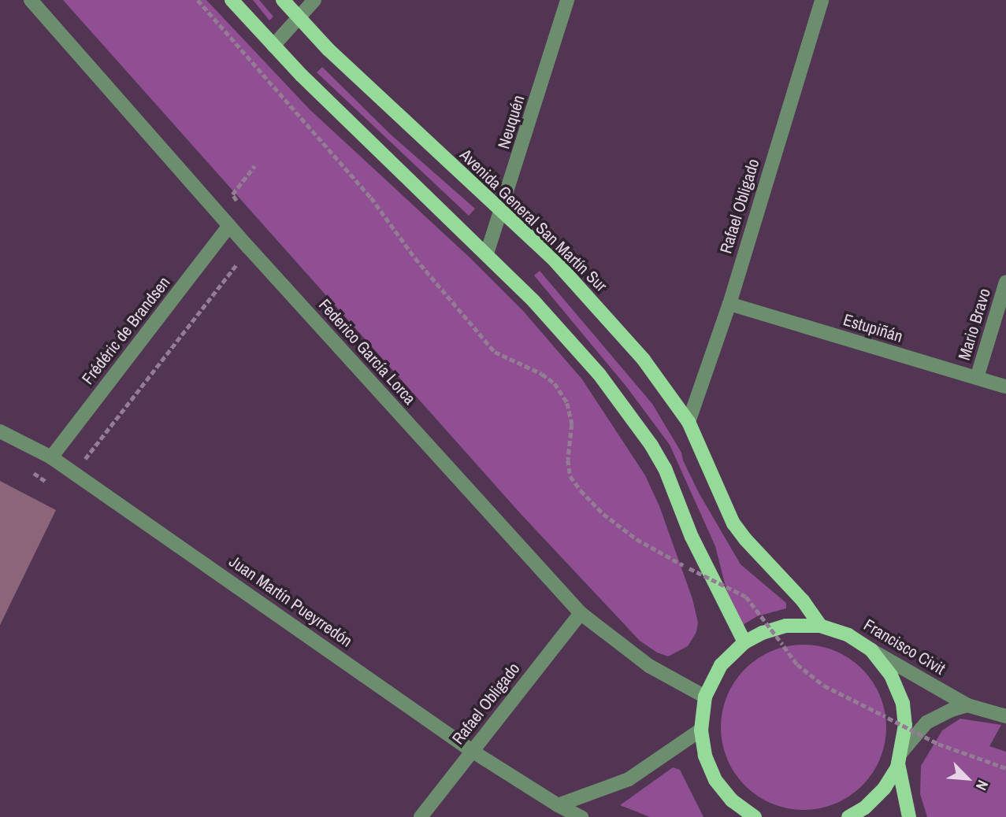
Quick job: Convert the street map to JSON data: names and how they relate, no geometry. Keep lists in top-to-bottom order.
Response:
{
  "streets": {
    "main road": ["Avenida General San Martín Sur", "Francisco Civit"],
    "street": [
      "Neuquén",
      "Rafael Obligado",
      "Mario Bravo",
      "Estupiñán",
      "Frédéric de Brandsen",
      "Federico García Lorca",
      "Juan Martín Pueyrredón"
    ]
  },
  "crossings": [
    ["Neuquén", "Avenida General San Martín Sur"],
    ["Rafael Obligado", "Avenida General San Martín Sur"],
    ["Rafael Obligado", "Estupiñán"],
    ["Rafael Obligado", "Federico García Lorca"],
    ["Rafael Obligado", "Juan Martín Pueyrredón"],
    ["Avenida General San Martín Sur", "Francisco Civit"],
    ["Mario Bravo", "Estupiñán"],
    ["Frédéric de Brandsen", "Federico García Lorca"],
    ["Frédéric de Brandsen", "Juan Martín Pueyrredón"],
    ["Federico García Lorca", "Francisco Civit"]
  ],
  "north": "bottom right"
}
